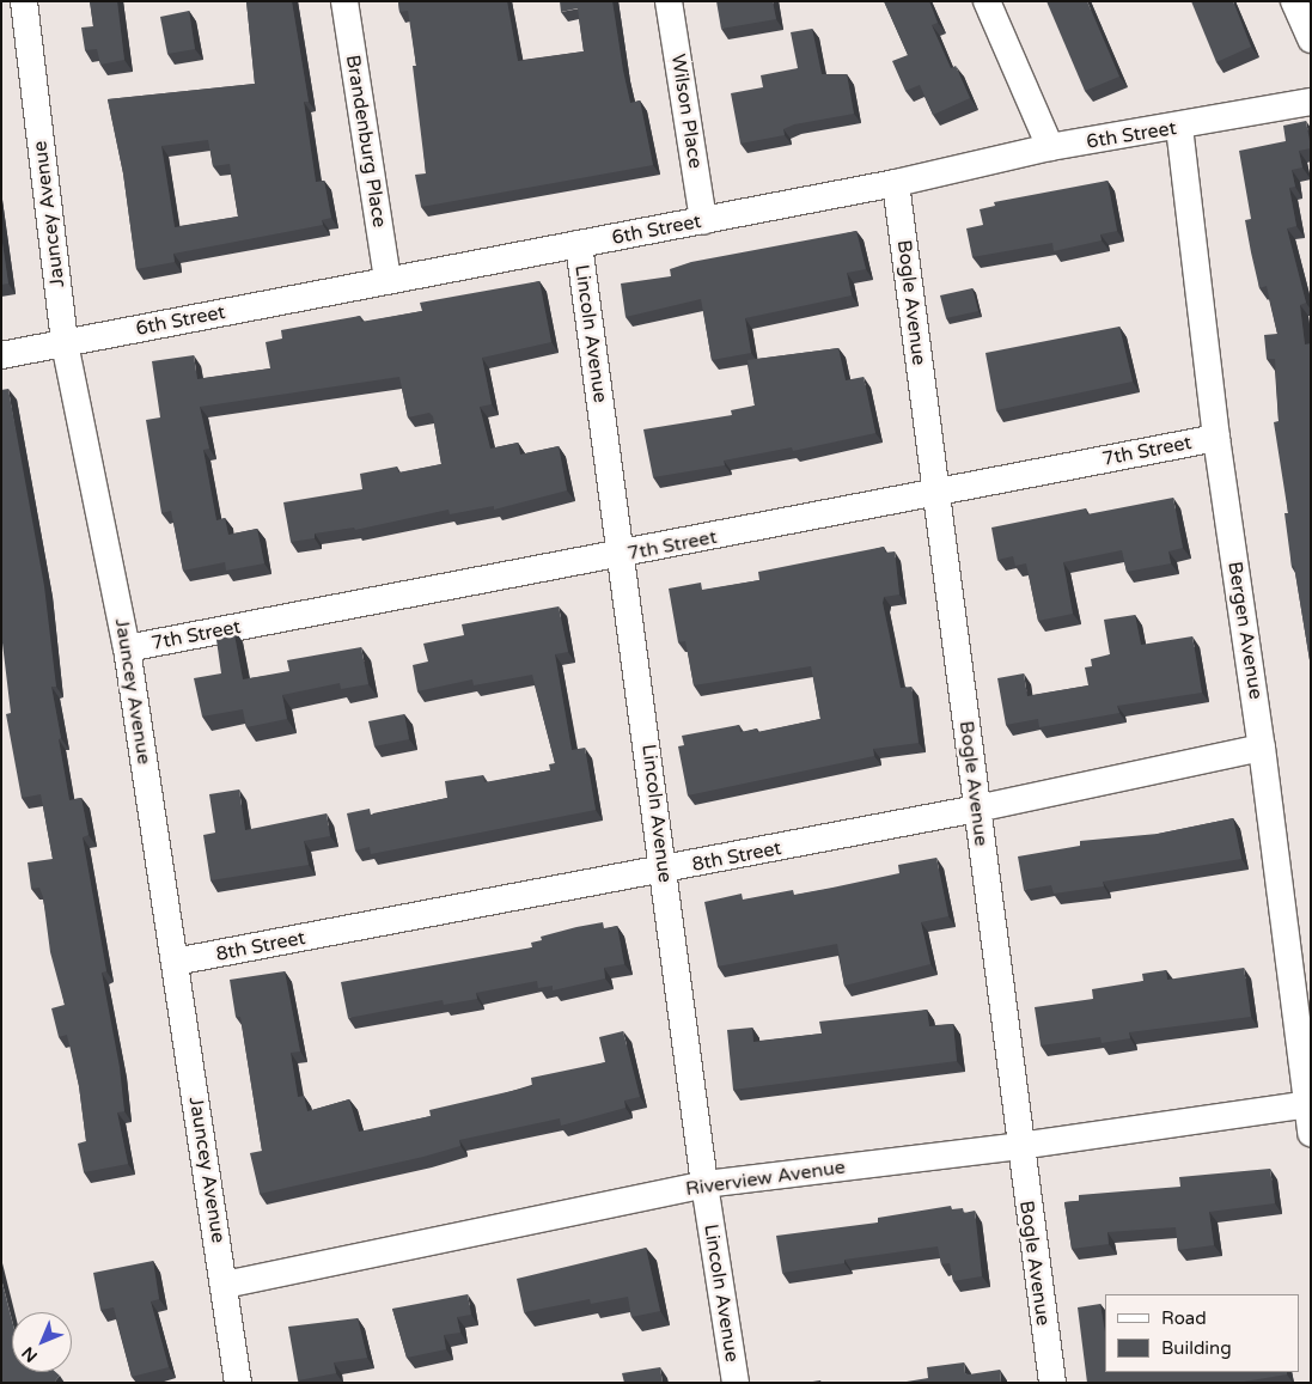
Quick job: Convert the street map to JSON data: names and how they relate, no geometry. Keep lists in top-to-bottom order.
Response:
{
  "streets": {
    "street": [
      "Wilson Place",
      "6th Street",
      "Brandenburg Place",
      "Jauncey Avenue",
      "Bogle Avenue",
      "Lincoln Avenue",
      "7th Street",
      "Bergen Avenue",
      "8th Street",
      "Riverview Avenue"
    ]
  },
  "crossings": [
    ["Wilson Place", "6th Street"],
    ["6th Street", "Brandenburg Place"],
    ["6th Street", "Jauncey Avenue"],
    ["6th Street", "Bogle Avenue"],
    ["6th Street", "Lincoln Avenue"],
    ["6th Street", "Bergen Avenue"],
    ["Jauncey Avenue", "7th Street"],
    ["Jauncey Avenue", "8th Street"],
    ["Jauncey Avenue", "Riverview Avenue"],
    ["Bogle Avenue", "7th Street"],
    ["Bogle Avenue", "8th Street"],
    ["Bogle Avenue", "Riverview Avenue"],
    ["Lincoln Avenue", "7th Street"],
    ["Lincoln Avenue", "8th Street"],
    ["Lincoln Avenue", "Riverview Avenue"],
    ["7th Street", "Bergen Avenue"],
    ["Bergen Avenue", "8th Street"],
    ["Bergen Avenue", "Riverview Avenue"]
  ],
  "legend": ["Road", "Building"],
  "north": "bottom left"
}
